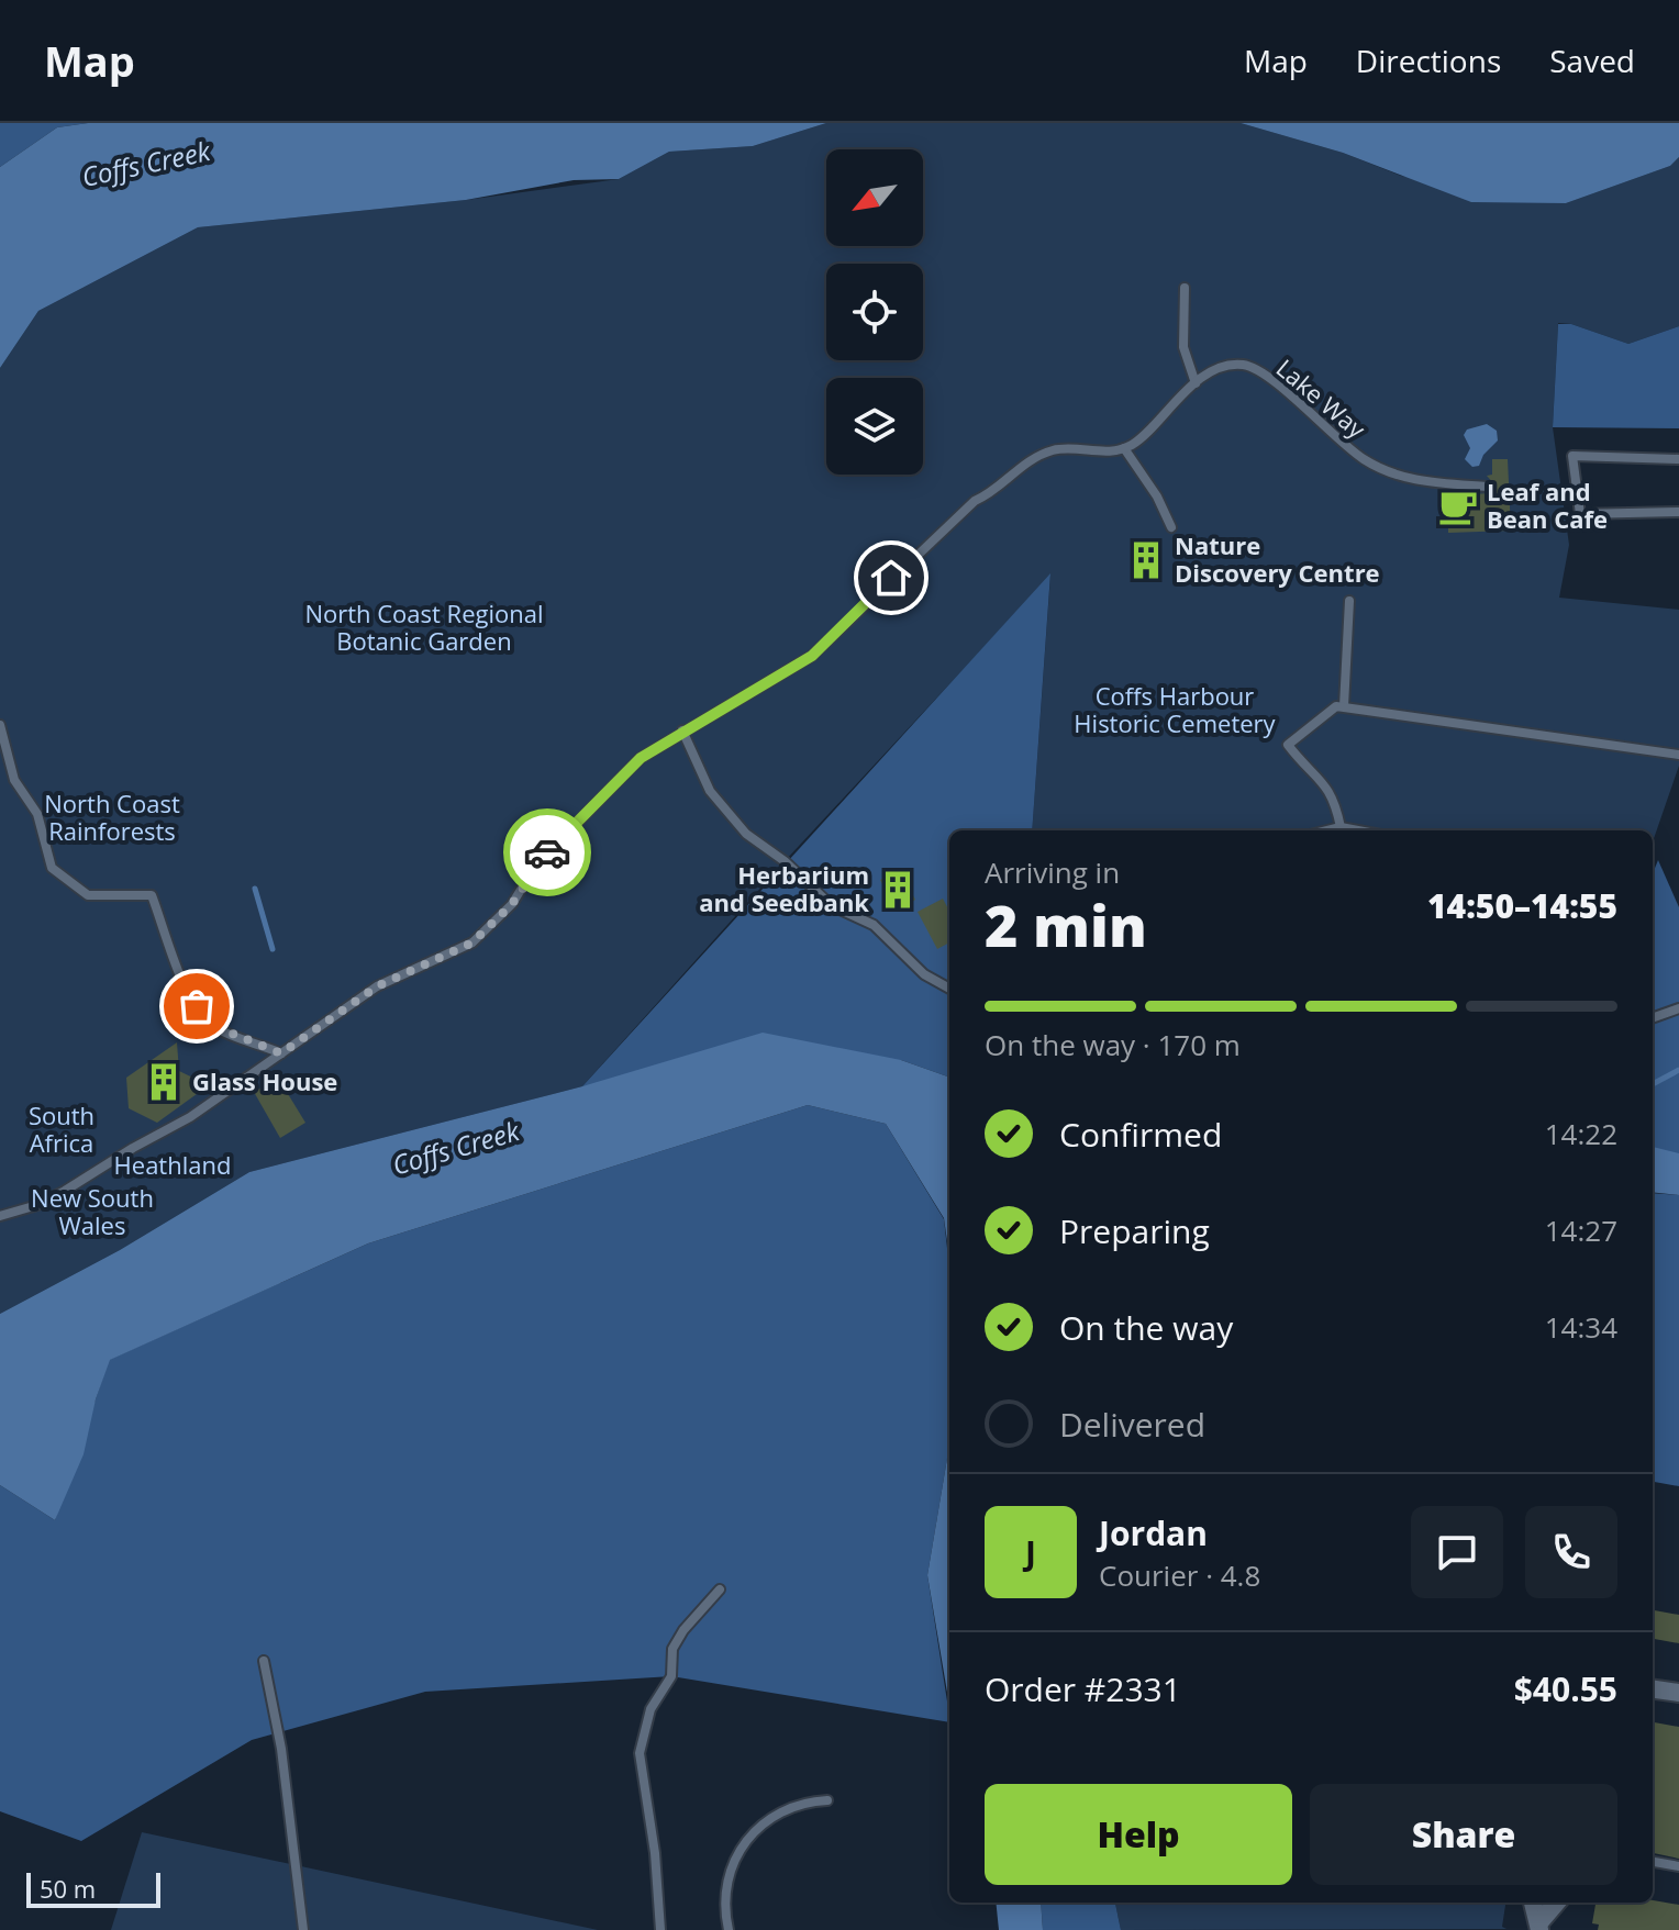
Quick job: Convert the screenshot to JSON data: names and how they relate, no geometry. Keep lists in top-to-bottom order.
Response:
{
  "streets": {
    "lane": ["Lake Way"]
  },
  "water": ["Coffs Creek"],
  "parks": [
    "North Coast Regional Botanic Garden",
    "Coffs Harbour Historic Cemetery",
    "North Coast Rainforests",
    "South Africa",
    "Heathland",
    "New South Wales"
  ],
  "places": {
    "cafe": ["Leaf and Bean Cafe"],
    "building": ["Nature Discovery Centre", "Herbarium and Seedbank", "Glass House"]
  },
  "scale_bar": "50 m",
  "north": "bottom left",
  "page": {
    "header": "Map",
    "nav": ["Map", "Directions", "Saved"],
    "heading": ["2 min", "Arriving in", "14:50–14:55"],
    "panel": [
      "Jordan",
      "Courier · 4.8",
      "Order #2331",
      "$40.55"
    ],
    "bar": "On the way · 170 m",
    "list": [
      ["Confirmed", "14:22"],
      ["Preparing", "14:27"],
      ["On the way", "14:34"],
      "Delivered"
    ],
    "round": "J",
    "buttons": ["Help", "Share"],
    "scale": "50 m"
  }
}
